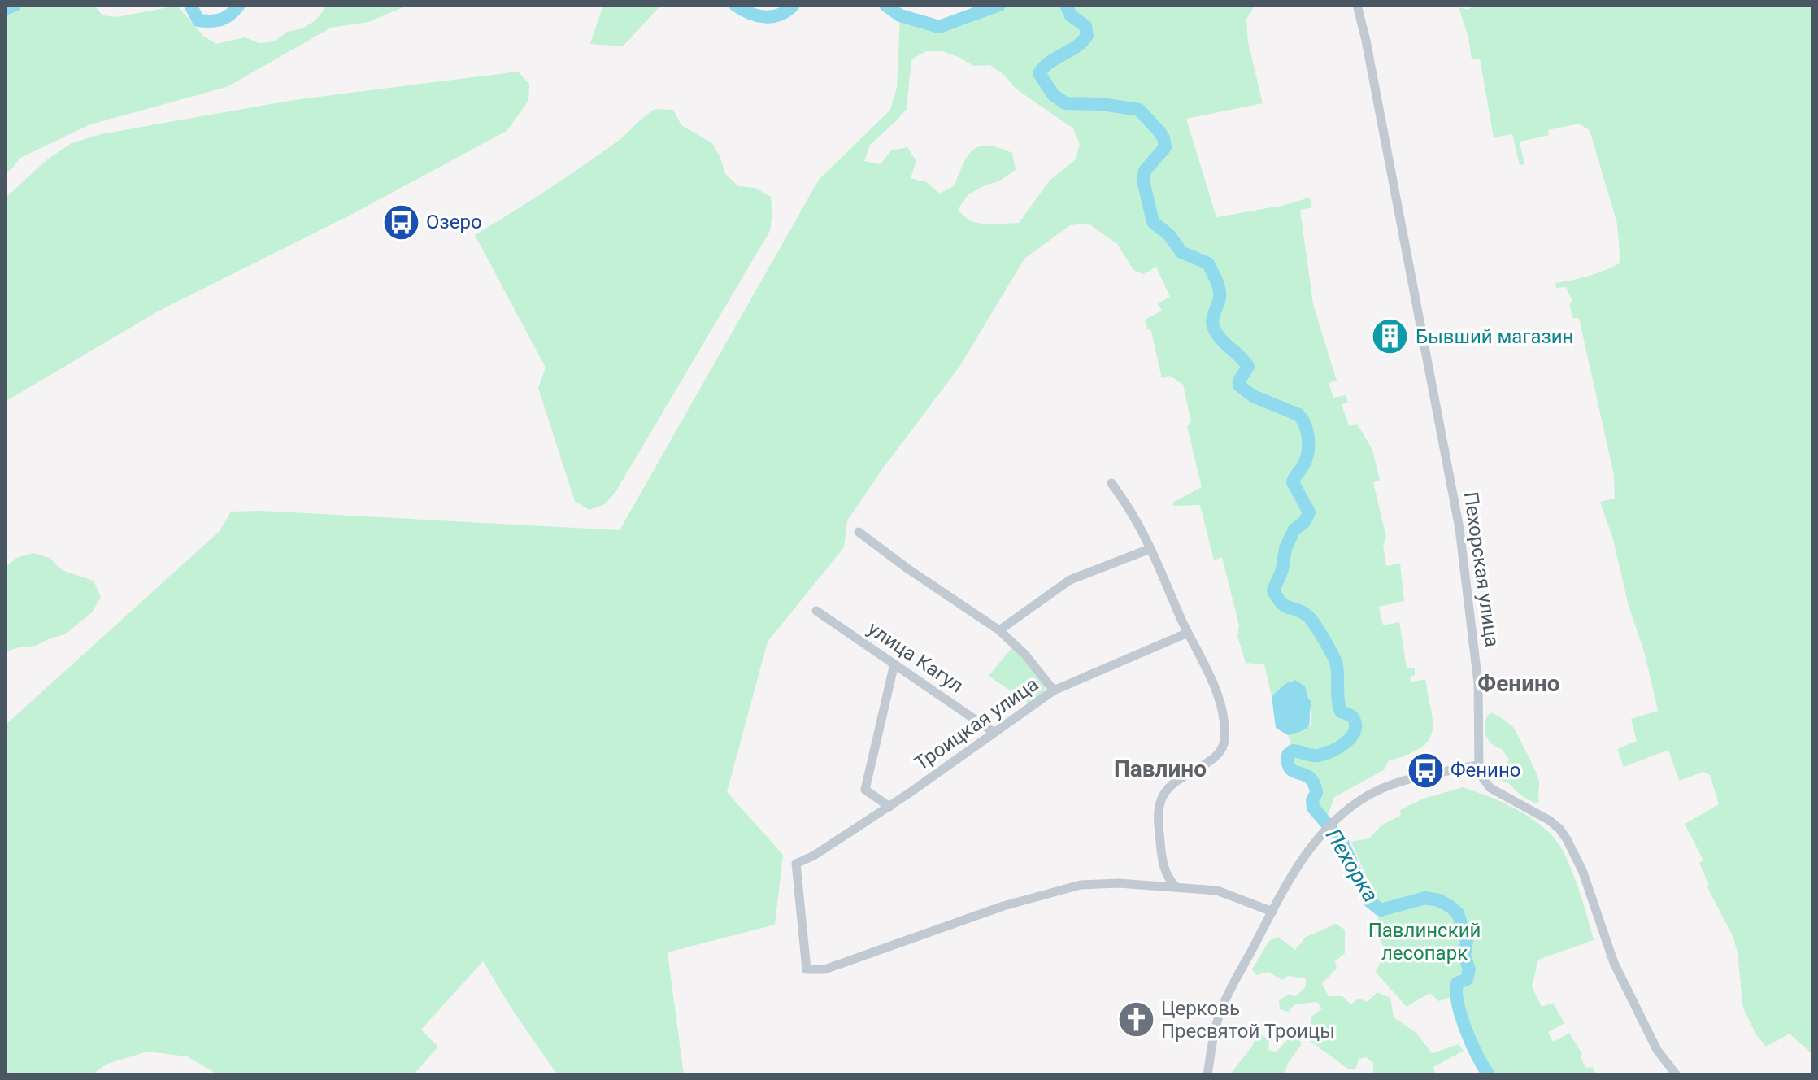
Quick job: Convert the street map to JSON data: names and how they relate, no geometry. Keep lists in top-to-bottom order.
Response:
{
  "streets": {
    "street": ["Пехорская улица", "улица Кагул", "Троицкая улица"]
  },
  "crossings": [
    ["улица Кагул", "Троицкая улица"]
  ],
  "districts": ["Фенино", "Павлино"],
  "water": ["Пехорка"],
  "parks": ["Павлинский лесопарк"],
  "places": {
    "bus stop": ["Озеро", "Фенино"],
    "building": ["Бывший магазин"],
    "church": ["Церковь Пресвятой Троицы"]
  }
}
